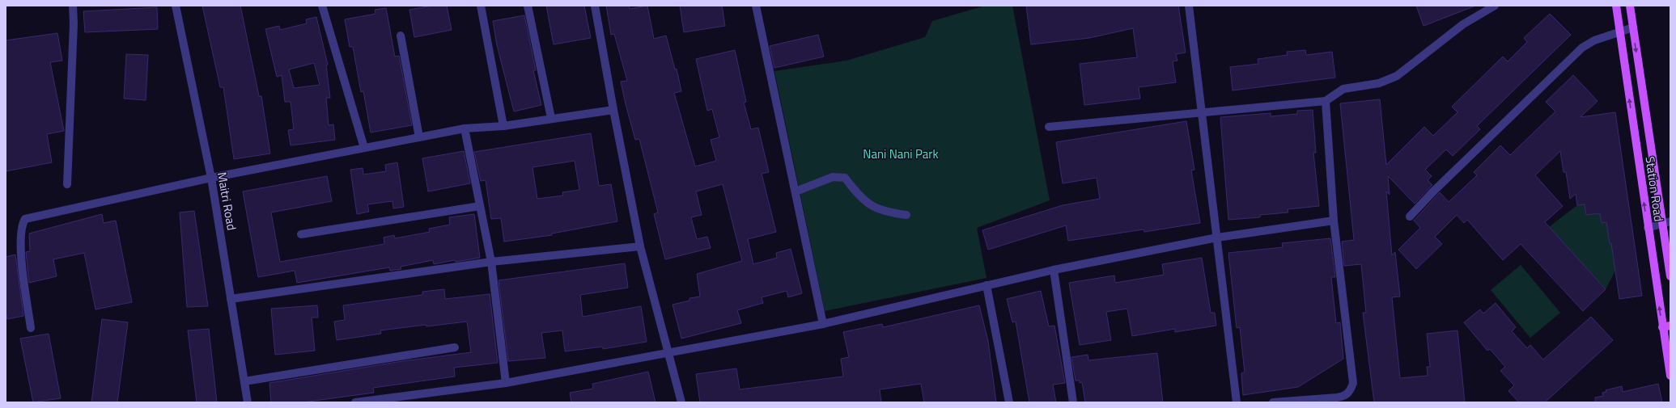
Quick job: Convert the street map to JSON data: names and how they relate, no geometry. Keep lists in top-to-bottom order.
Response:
{
  "streets": {
    "main road": ["Station Road"],
    "street": ["Maitri Road"]
  },
  "parks": ["Nani Nani Park"]
}
